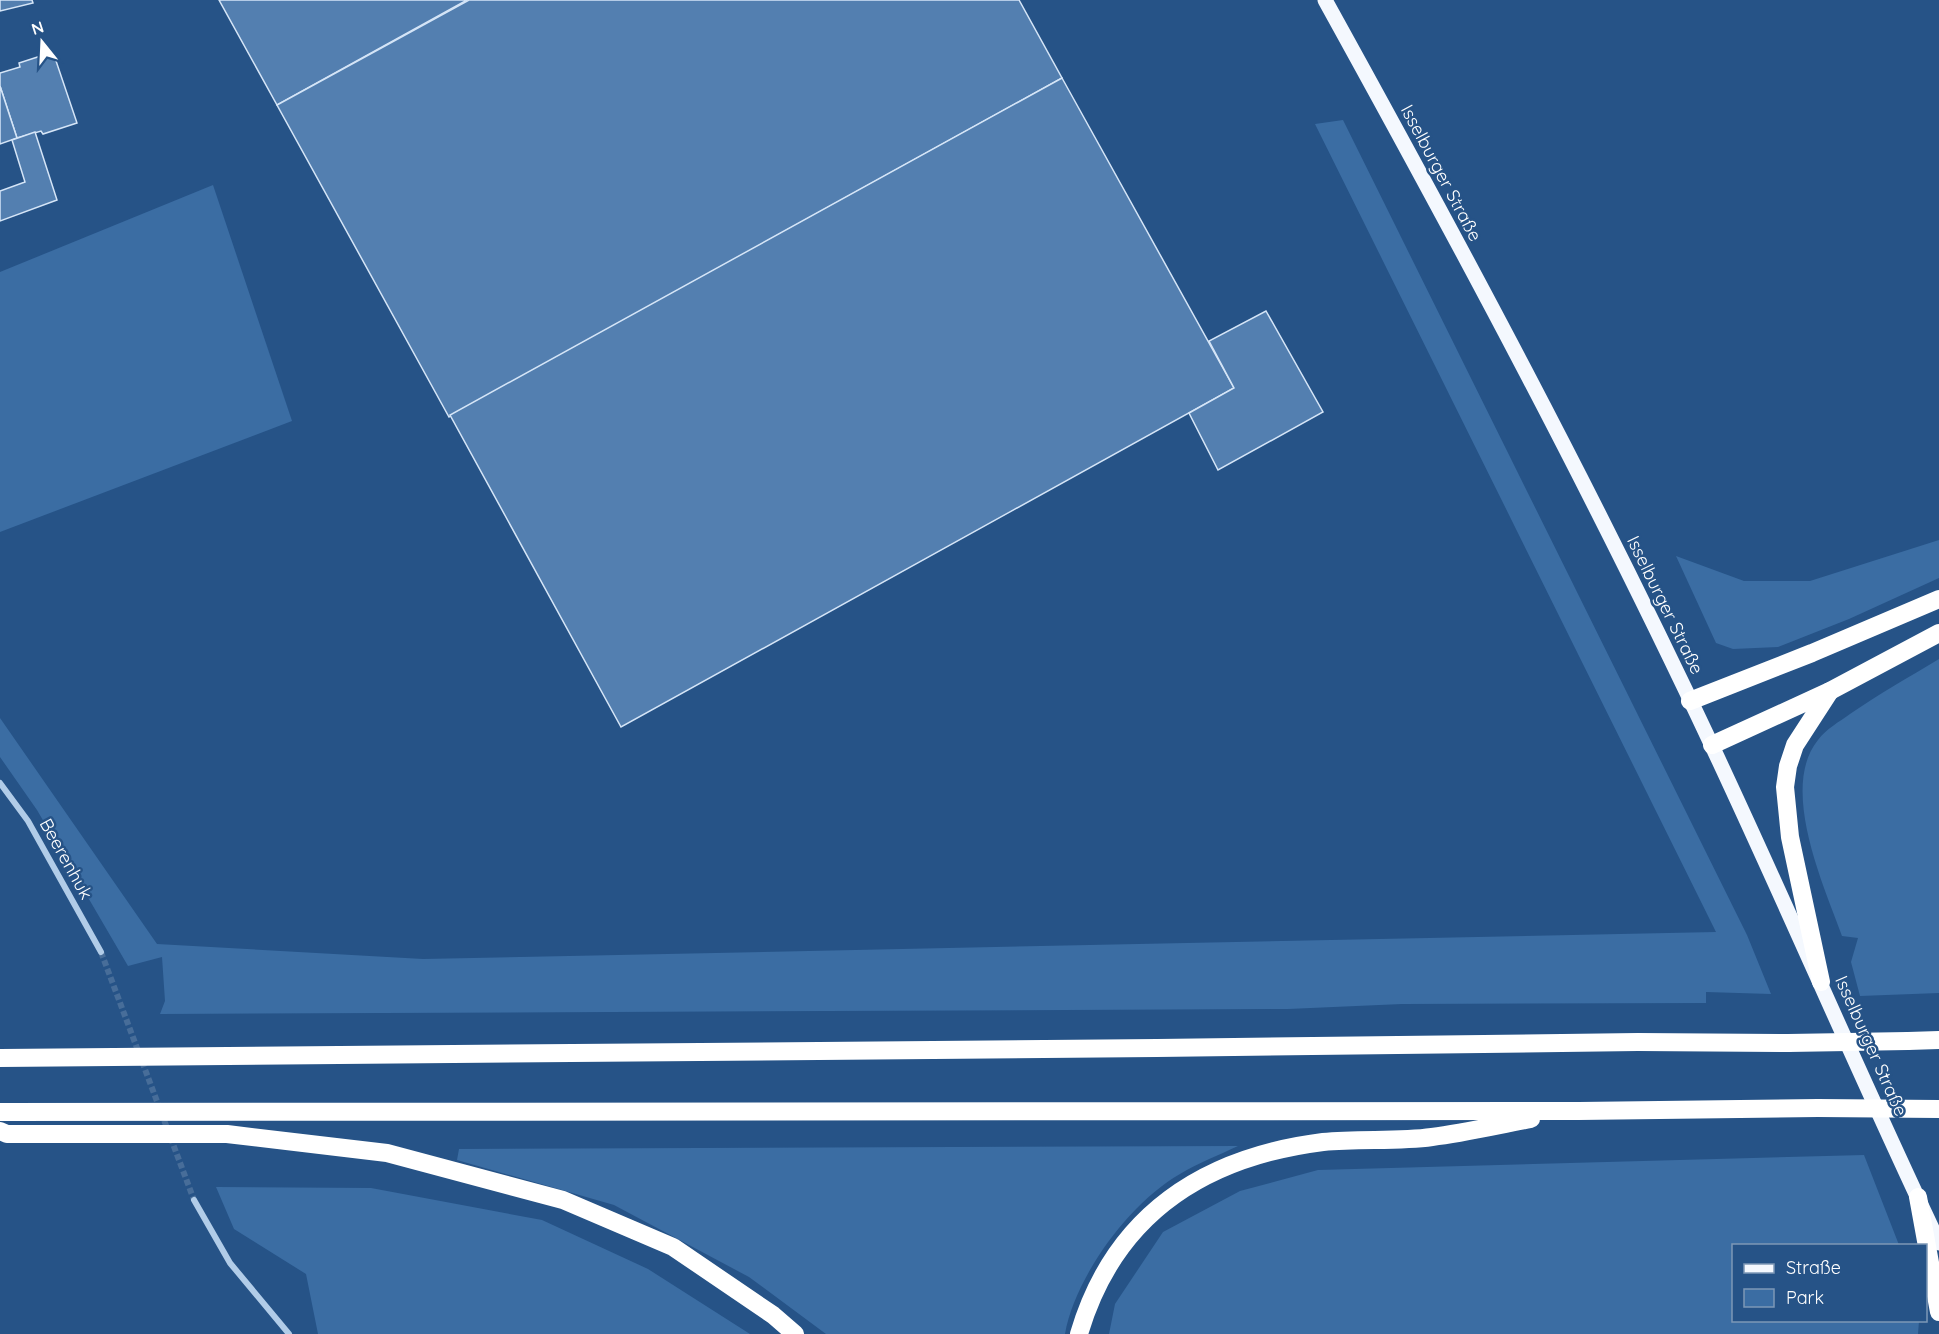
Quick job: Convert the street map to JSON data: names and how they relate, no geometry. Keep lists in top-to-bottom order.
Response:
{
  "streets": {
    "main road": ["Isselburger Straße"],
    "street": ["Beerenhuk"]
  },
  "legend": ["Straße", "Park"],
  "north": "top"
}
